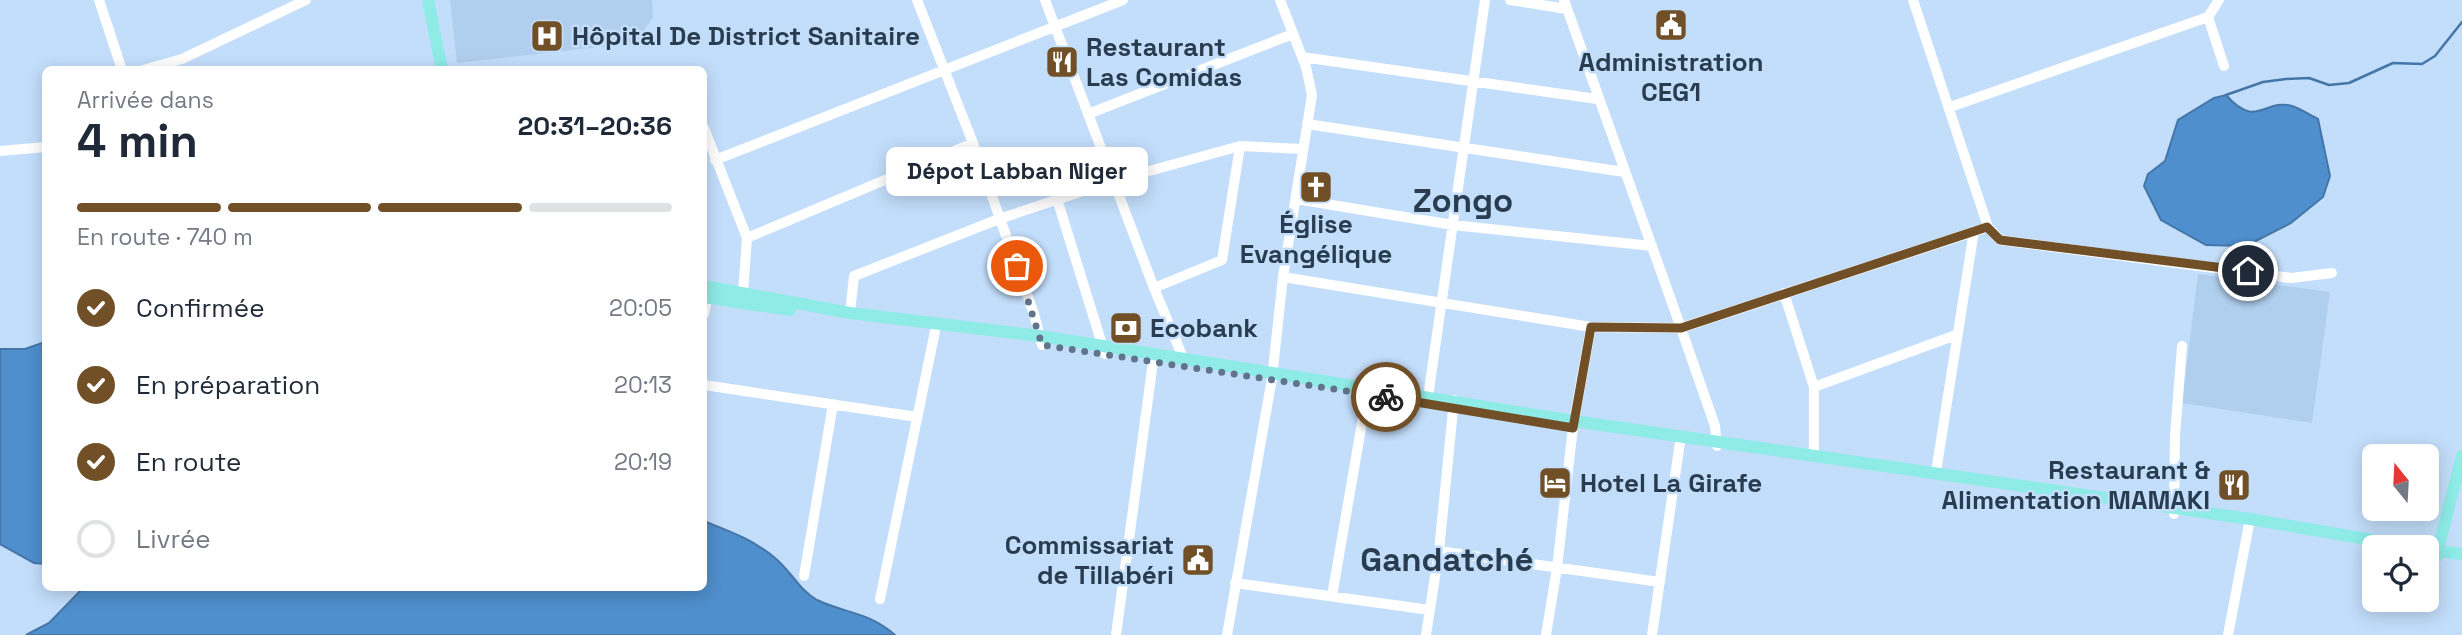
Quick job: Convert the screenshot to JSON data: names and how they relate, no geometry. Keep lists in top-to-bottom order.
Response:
{
  "districts": ["Zongo", "Gandatché"],
  "places": {
    "public building": ["Administration CEG1", "Commissariat de Tillabéri"],
    "hospital": ["Hôpital De District Sanitaire"],
    "restaurant": ["Restaurant Las Comidas", "Restaurant & Alimentation MAMAKI"],
    "church": ["Église Evangélique"],
    "other": ["Dépot Labban Niger"],
    "bank": ["Ecobank"],
    "hotel": ["Hotel La Girafe"]
  },
  "north": "top",
  "page": {
    "heading": ["4 min", "Arrivée dans", "20:31–20:36"],
    "bubble": "Dépot Labban Niger",
    "bar": "En route · 740 m",
    "list": [
      ["Confirmée", "20:05"],
      ["En préparation", "20:13"],
      ["En route", "20:19"],
      "Livrée"
    ]
  }
}
